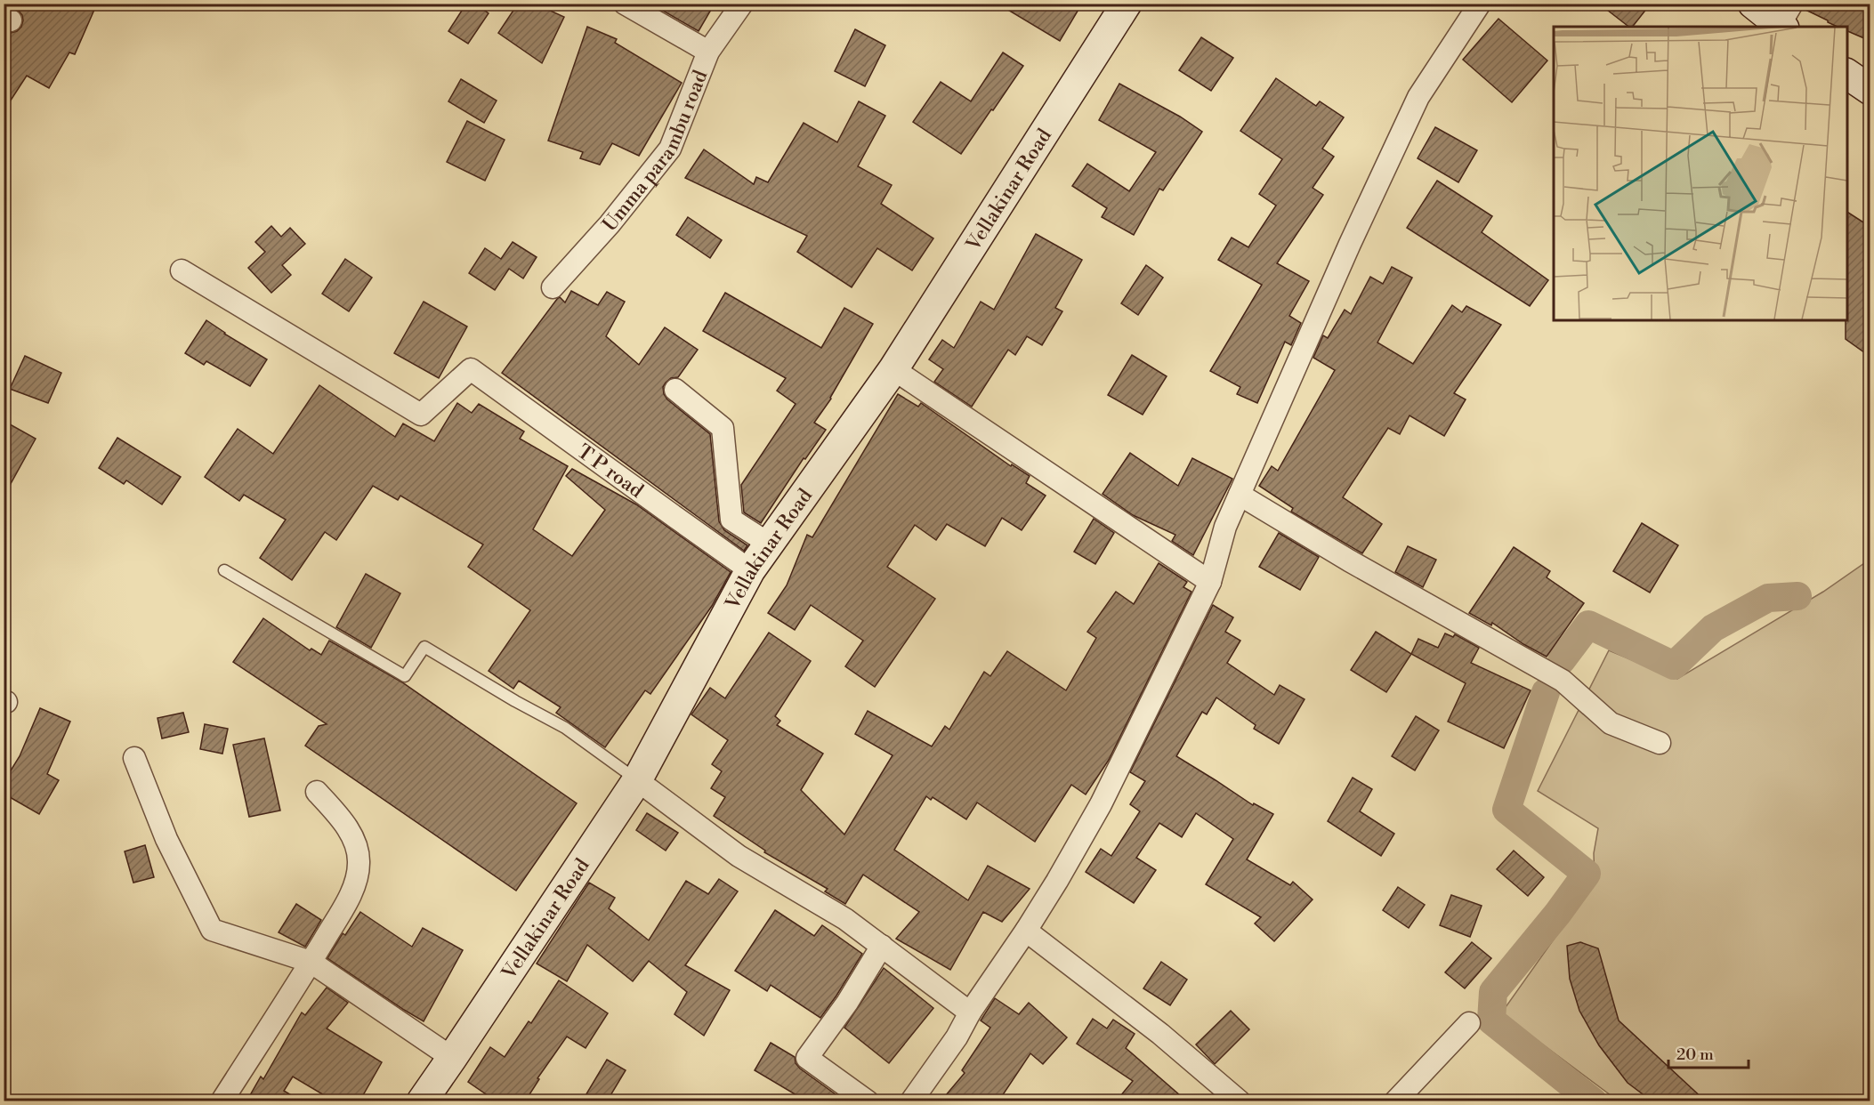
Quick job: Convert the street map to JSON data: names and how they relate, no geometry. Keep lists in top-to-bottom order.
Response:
{
  "streets": {
    "main road": ["Vellakinar Road"],
    "street": ["Umma parambu road", "T P road"]
  },
  "crossings": [
    ["Vellakinar Road", "T P road"]
  ],
  "scale_bar": "20 m"
}
